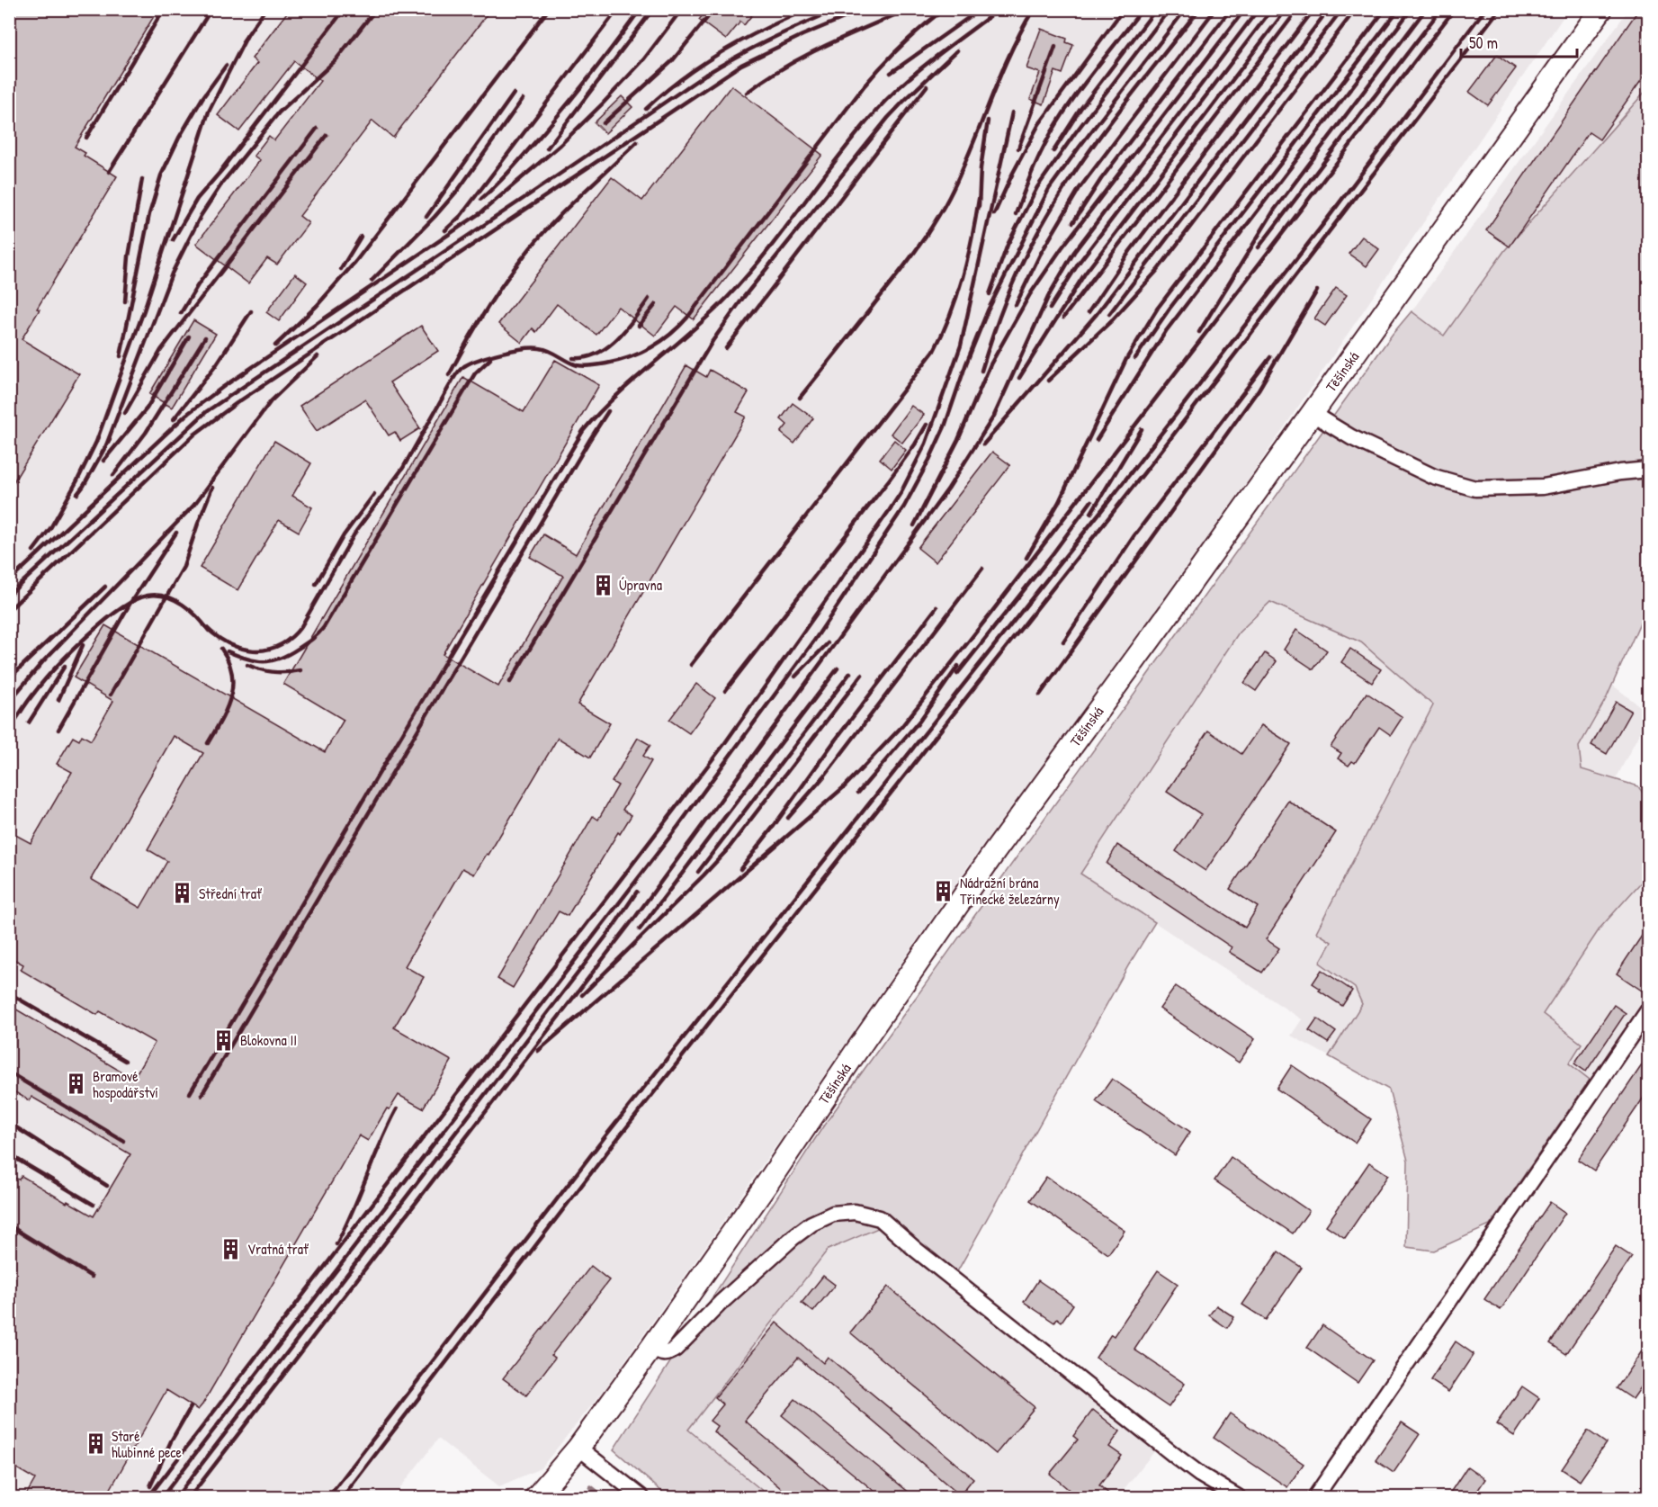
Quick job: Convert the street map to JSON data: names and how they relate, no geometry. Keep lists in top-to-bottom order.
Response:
{
  "streets": {
    "main road": ["Těšínská"]
  },
  "places": {
    "building": [
      "Úpravna",
      "Nádražní brána Třinecké železárny",
      "Střední trať",
      "Blokovna II",
      "Bramové hospodářství",
      "Vratná trať",
      "Staré hlubinné pece"
    ]
  },
  "scale_bar": "50 m"
}
